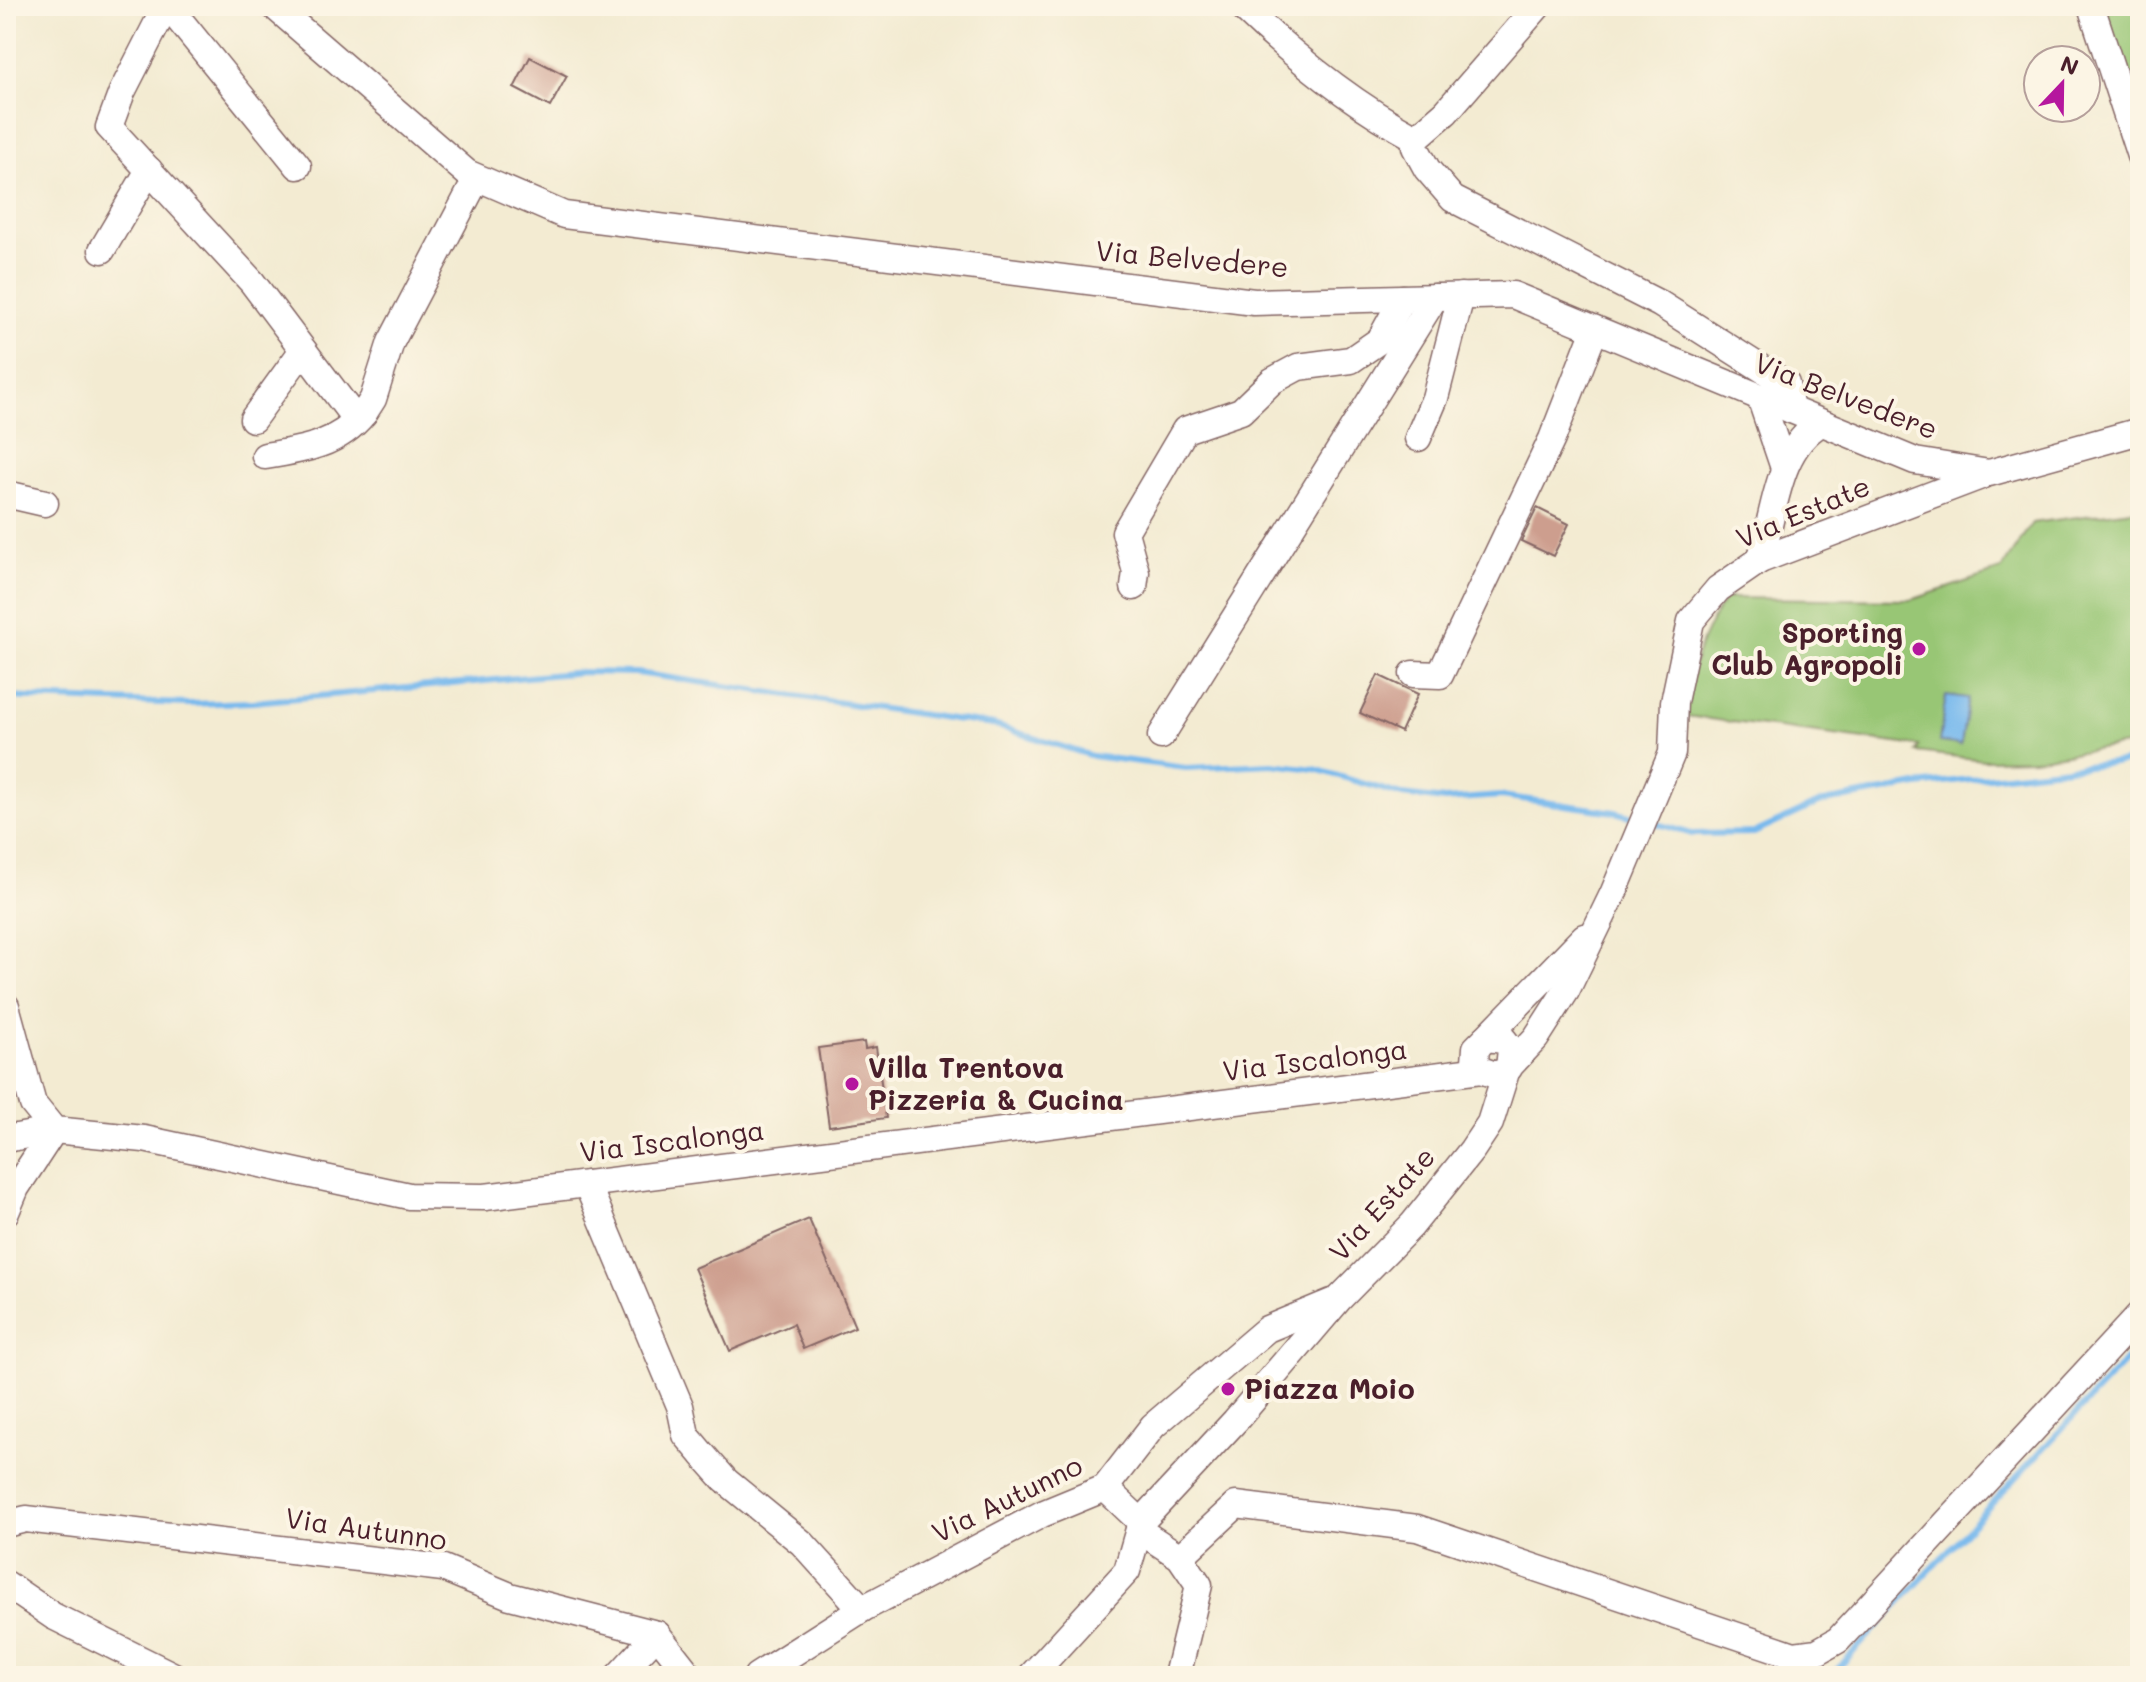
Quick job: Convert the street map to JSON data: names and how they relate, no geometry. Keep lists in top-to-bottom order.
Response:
{
  "streets": {
    "street": [
      "Via Belvedere",
      "Via Estate",
      "Via Iscalonga",
      "Via Autunno"
    ]
  },
  "crossings": [
    ["Via Belvedere", "Via Estate"],
    ["Via Estate", "Via Iscalonga"],
    ["Via Estate", "Via Autunno"]
  ],
  "places": ["Sporting Club Agropoli", "Villa Trentova Pizzeria & Cucina", "Piazza Moio"],
  "north": "top"
}
